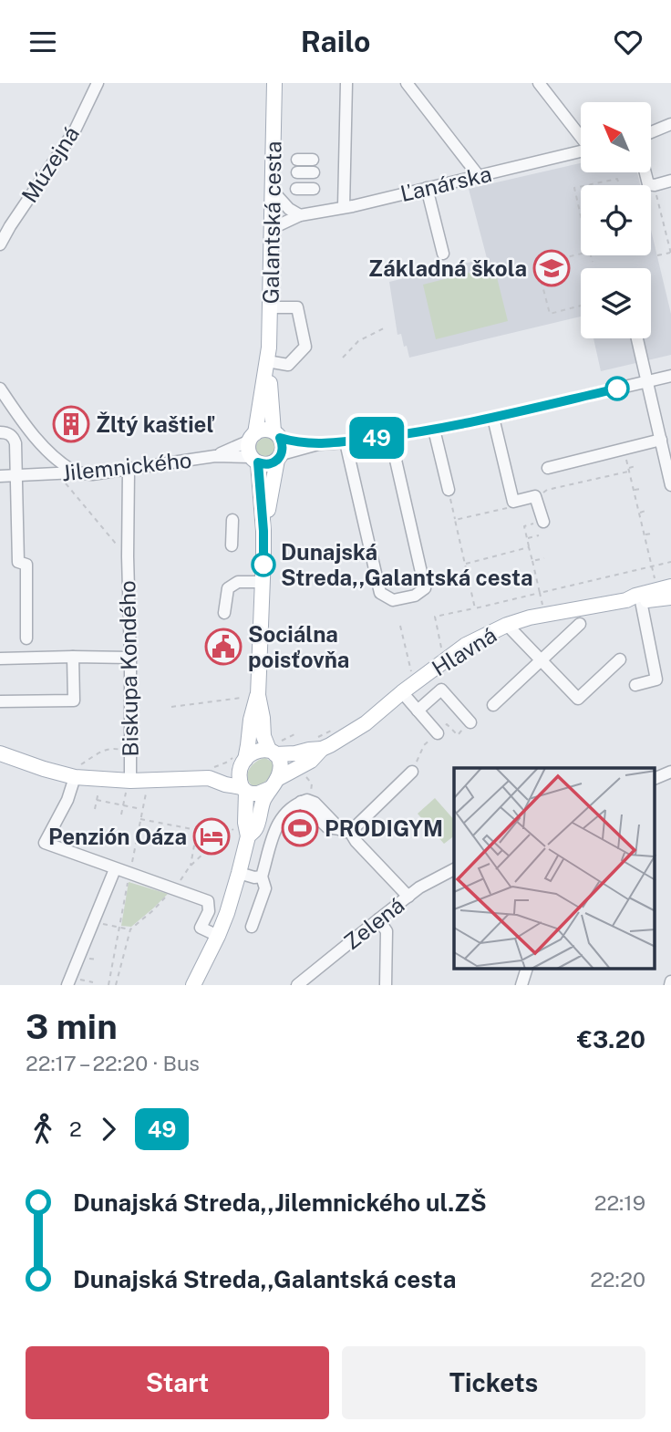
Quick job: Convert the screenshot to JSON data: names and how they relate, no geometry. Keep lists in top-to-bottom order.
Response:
{
  "streets": {
    "main road": ["Galantská cesta", "Hlavná"],
    "street": [
      "Múzejná",
      "Ľanárska",
      "Jilemnického",
      "Biskupa Kondého",
      "Zelená"
    ]
  },
  "crossings": [
    ["Ľanárska", "Galantská cesta"],
    ["Galantská cesta", "Jilemnického"],
    ["Jilemnického", "Biskupa Kondého"]
  ],
  "places": {
    "school or university": ["Základná škola"],
    "building": ["Žltý kaštieľ"],
    "other": ["Dunajská Streda,,Galantská cesta"],
    "public building": ["Sociálna poisťovňa"],
    "sports": ["PRODIGYM"],
    "hotel": ["Penzión Oáza"]
  },
  "lines": ["bus line 49"],
  "north": "top left",
  "page": {
    "header": "Railo",
    "on_map": "49",
    "heading": ["3 min", "22:17 – 22:20 · Bus", "€3.20"],
    "legs": ["2", "49"],
    "list": [
      {
        "name": "Dunajská Streda,,Jilemnického ul.ZŠ",
        "value": "22:19"
      },
      {
        "name": "Dunajská Streda,,Galantská cesta",
        "value": "22:20"
      }
    ],
    "buttons": ["Start", "Tickets"]
  }
}
